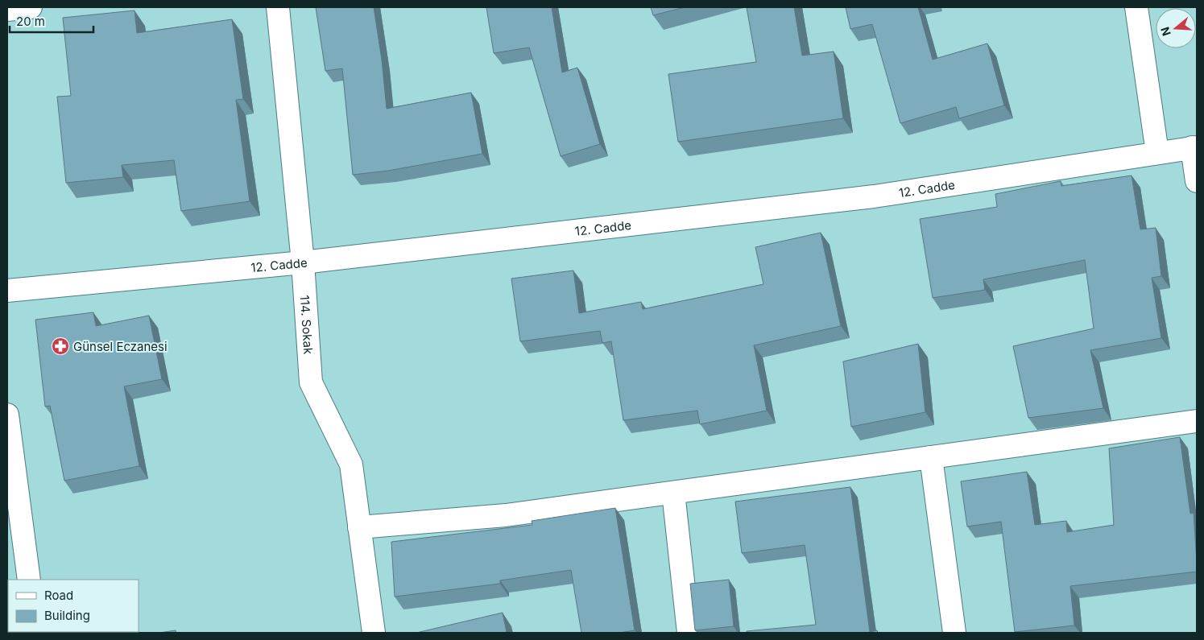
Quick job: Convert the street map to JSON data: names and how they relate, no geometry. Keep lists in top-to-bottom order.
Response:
{
  "streets": {
    "street": ["12. Cadde", "114. Sokak"]
  },
  "crossings": [
    ["12. Cadde", "114. Sokak"]
  ],
  "places": {
    "pharmacy": ["Günsel Eczanesi"]
  },
  "legend": ["Road", "Building"],
  "scale_bar": "20 m",
  "north": "left"
}
